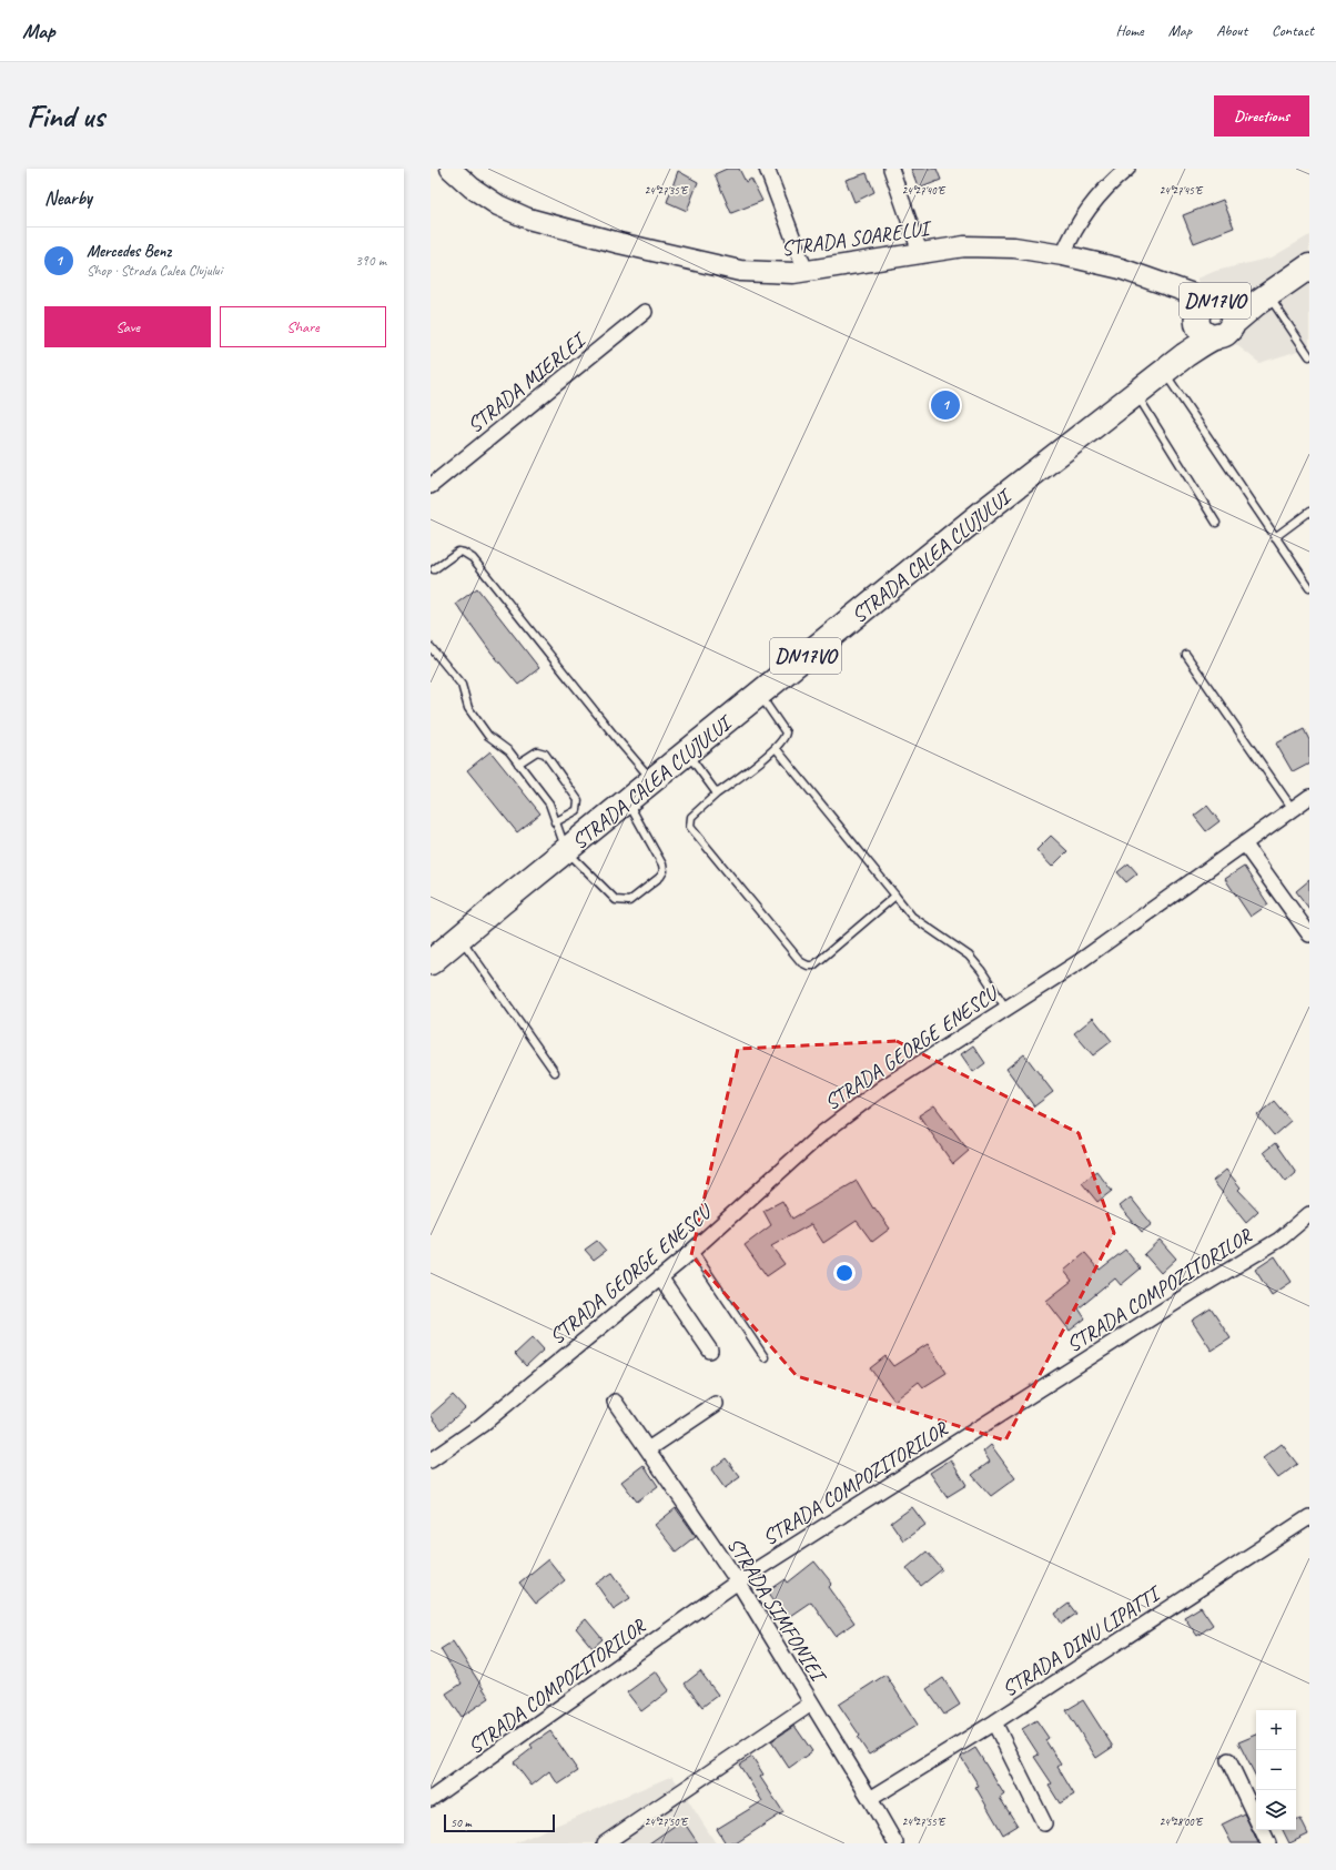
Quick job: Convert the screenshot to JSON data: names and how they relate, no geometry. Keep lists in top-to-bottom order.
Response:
{
  "streets": {
    "highway": ["DN17VO", "STRADA CALEA CLUJULUI"],
    "main road": ["STRADA SOARELUI"],
    "street": [
      "STRADA MIERLEI",
      "STRADA GEORGE ENESCU",
      "STRADA COMPOZITORILOR",
      "STRADA SIMFONIEI",
      "STRADA DINU LIPATTI"
    ]
  },
  "crossings": [
    ["STRADA SOARELUI", "STRADA CALEA CLUJULUI"],
    ["STRADA COMPOZITORILOR", "STRADA SIMFONIEI"],
    ["STRADA SIMFONIEI", "STRADA DINU LIPATTI"]
  ],
  "scale_bar": "50 m",
  "page": {
    "header": "Map",
    "nav": [
      "Home",
      "Map",
      "About",
      "Contact"
    ],
    "buttons": [
      "Directions",
      ["Save", "Share"]
    ],
    "title": "Find us",
    "heading": "Nearby",
    "list": [
      {
        "mark": "1",
        "name": "Mercedes Benz",
        "note": "Shop · Strada Calea Clujului",
        "value": "390 m"
      }
    ],
    "pins": "1",
    "map_buttons": ["+", "−"],
    "scale": "50 m"
  },
  "coordinates": [
    "24°27'35\"E",
    "24°27'40\"E",
    "24°27'45\"E",
    "24°27'50\"E",
    "24°27'55\"E",
    "24°28'00\"E"
  ]
}
